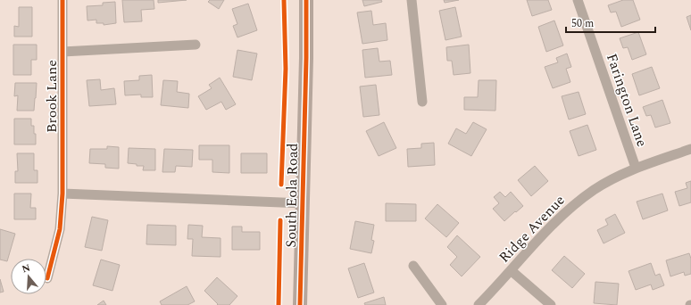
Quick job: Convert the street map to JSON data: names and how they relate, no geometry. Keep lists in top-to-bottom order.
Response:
{
  "streets": {
    "street": [
      "Brook Lane",
      "Farington Lane",
      "South Eola Road",
      "Ridge Avenue"
    ]
  },
  "crossings": [
    ["Farington Lane", "Ridge Avenue"]
  ],
  "scale_bar": "50 m",
  "north": "top"
}
